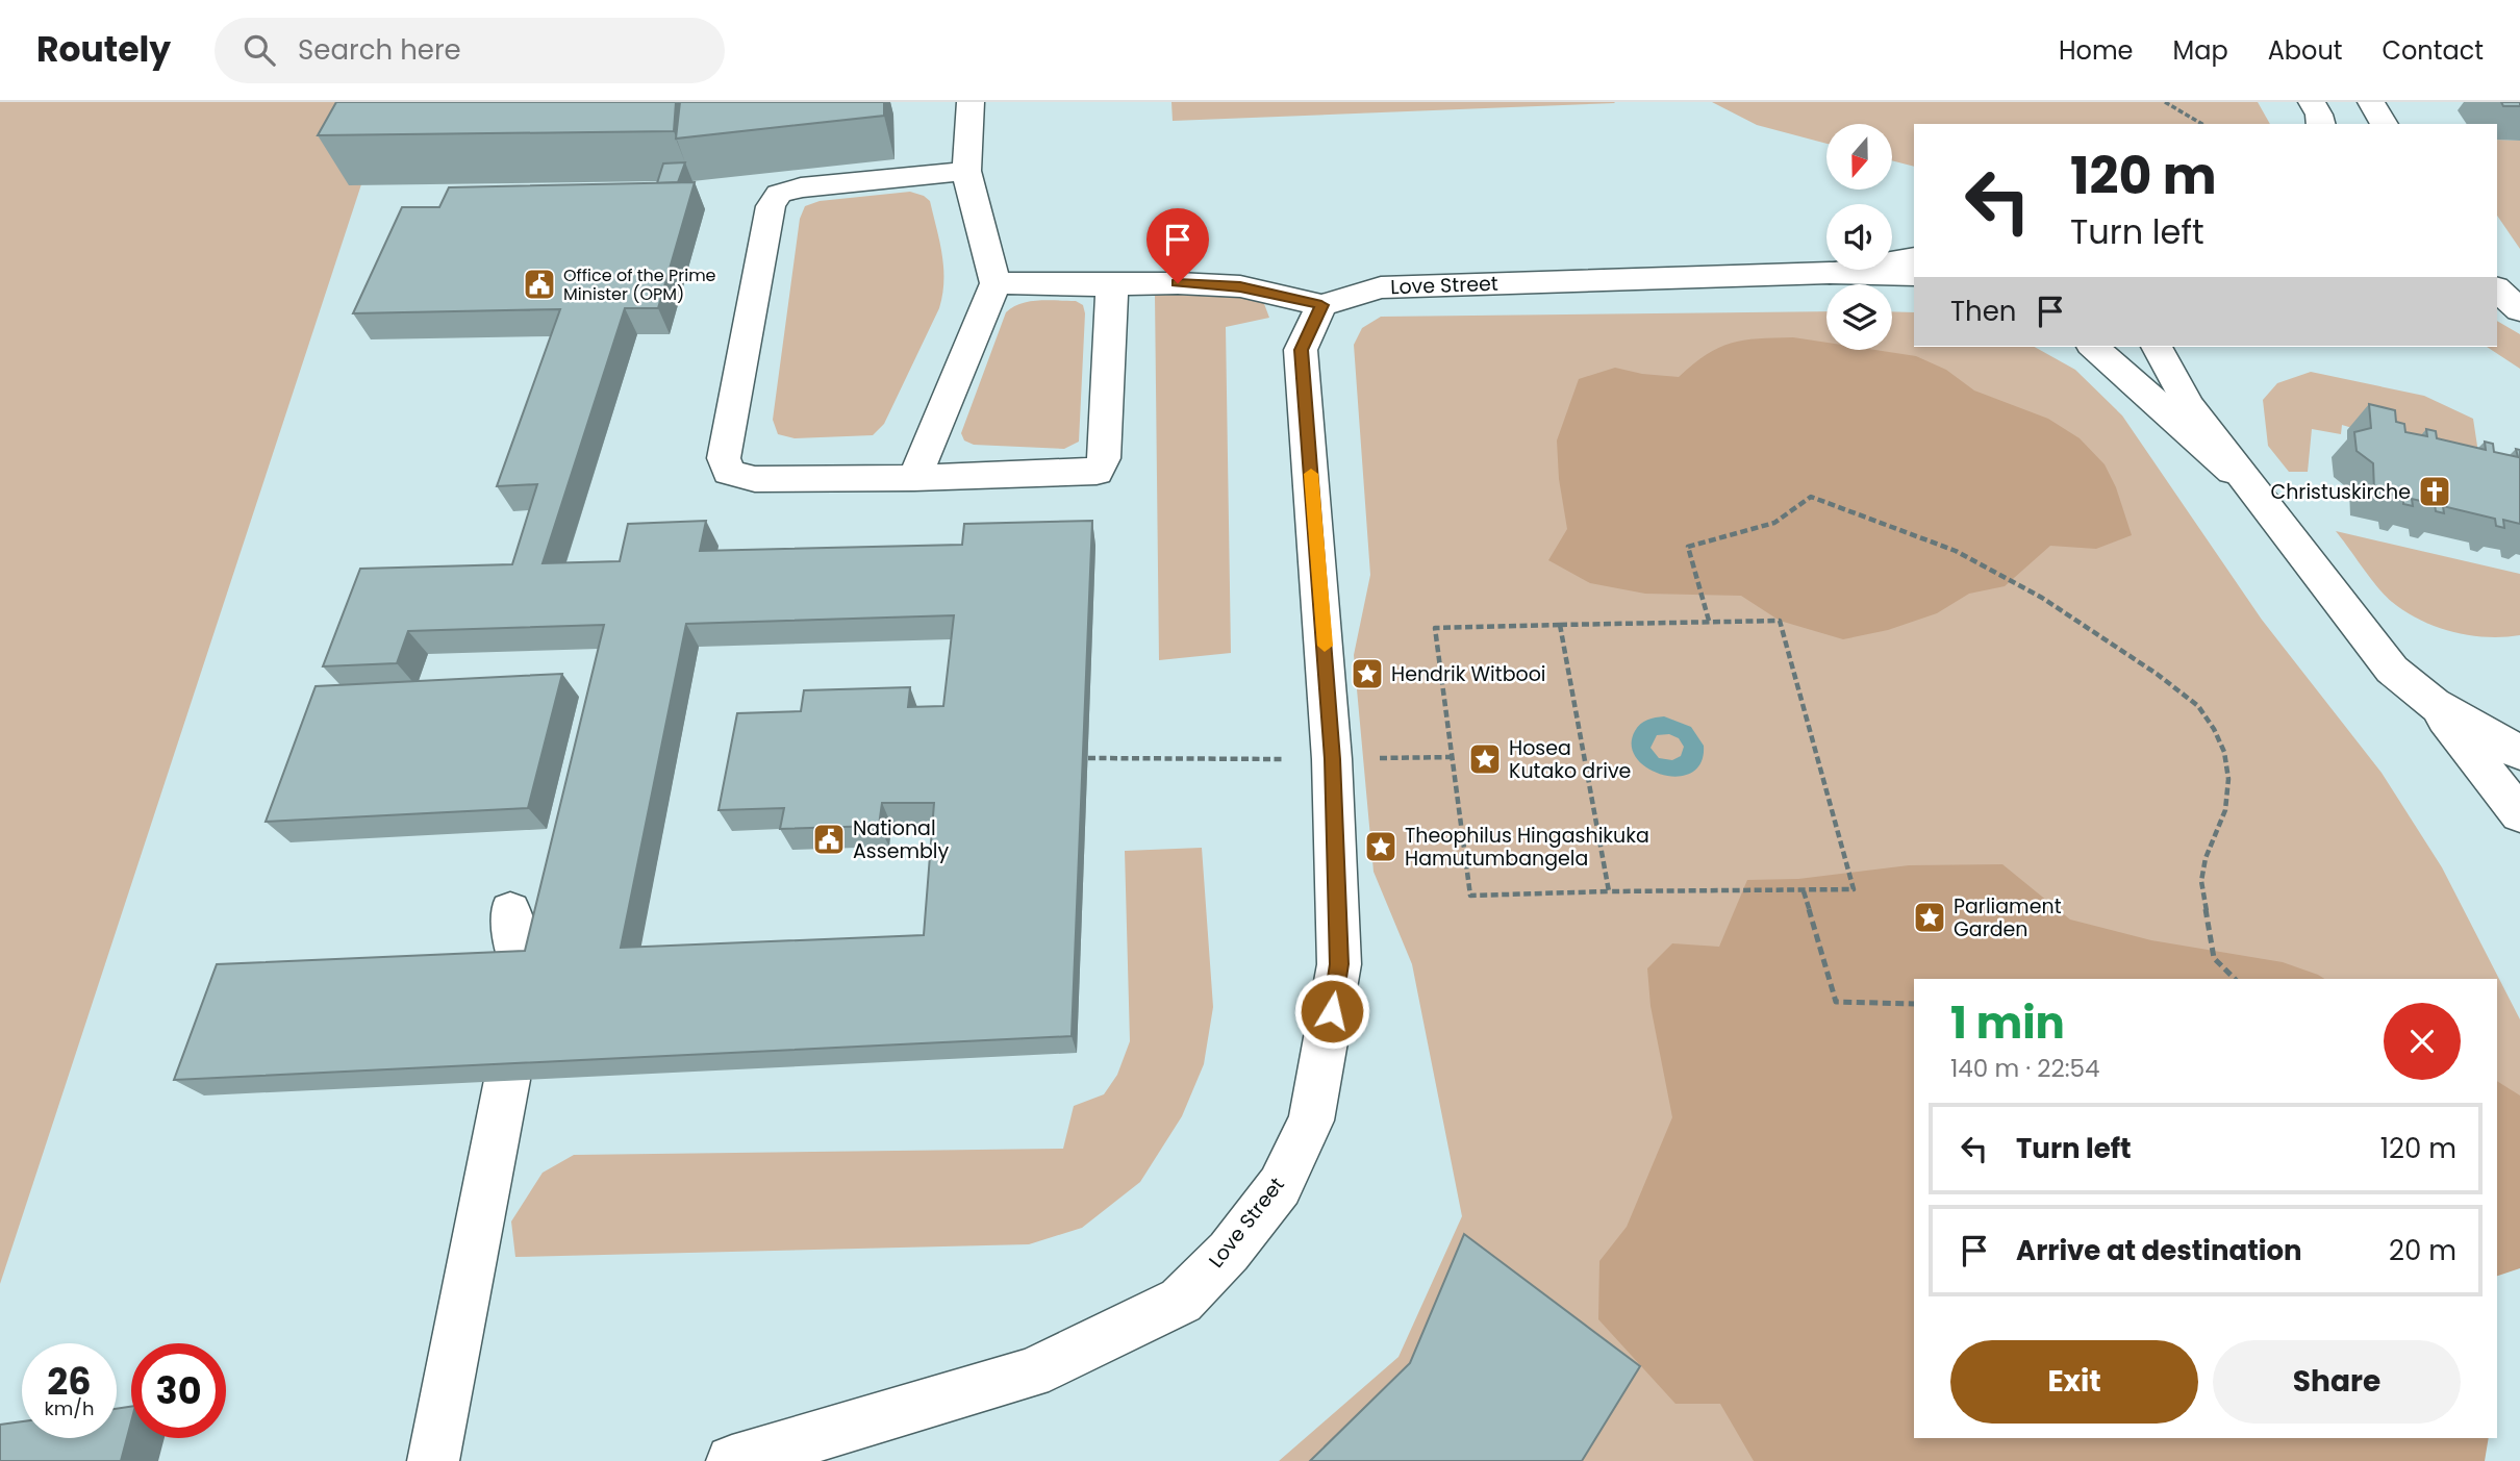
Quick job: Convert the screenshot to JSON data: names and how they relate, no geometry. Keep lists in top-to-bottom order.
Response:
{
  "streets": {
    "street": ["Love Street"]
  },
  "places": {
    "public building": ["Office of the Prime Minister (OPM)", "National Assembly"],
    "church": ["Christuskirche"],
    "place": [
      "Hendrik Witbooi",
      "Hosea Kutako drive",
      "Theophilus Hingashikuka Hamutumbangela",
      "Parliament Garden"
    ]
  },
  "north": "bottom",
  "page": {
    "header": "Routely",
    "search": "Search here",
    "nav": [
      "Home",
      "Map",
      "About",
      "Contact"
    ],
    "turn": ["120 m", "Turn left"],
    "then": "Then",
    "heading": ["1 min", "140 m · 22:54"],
    "list": [
      {
        "name": "Turn left",
        "value": "120 m"
      },
      {
        "name": "Arrive at destination",
        "value": "20 m"
      }
    ],
    "buttons": ["Exit", "Share"],
    "speed": "26 km/h",
    "limit": "30"
  }
}
